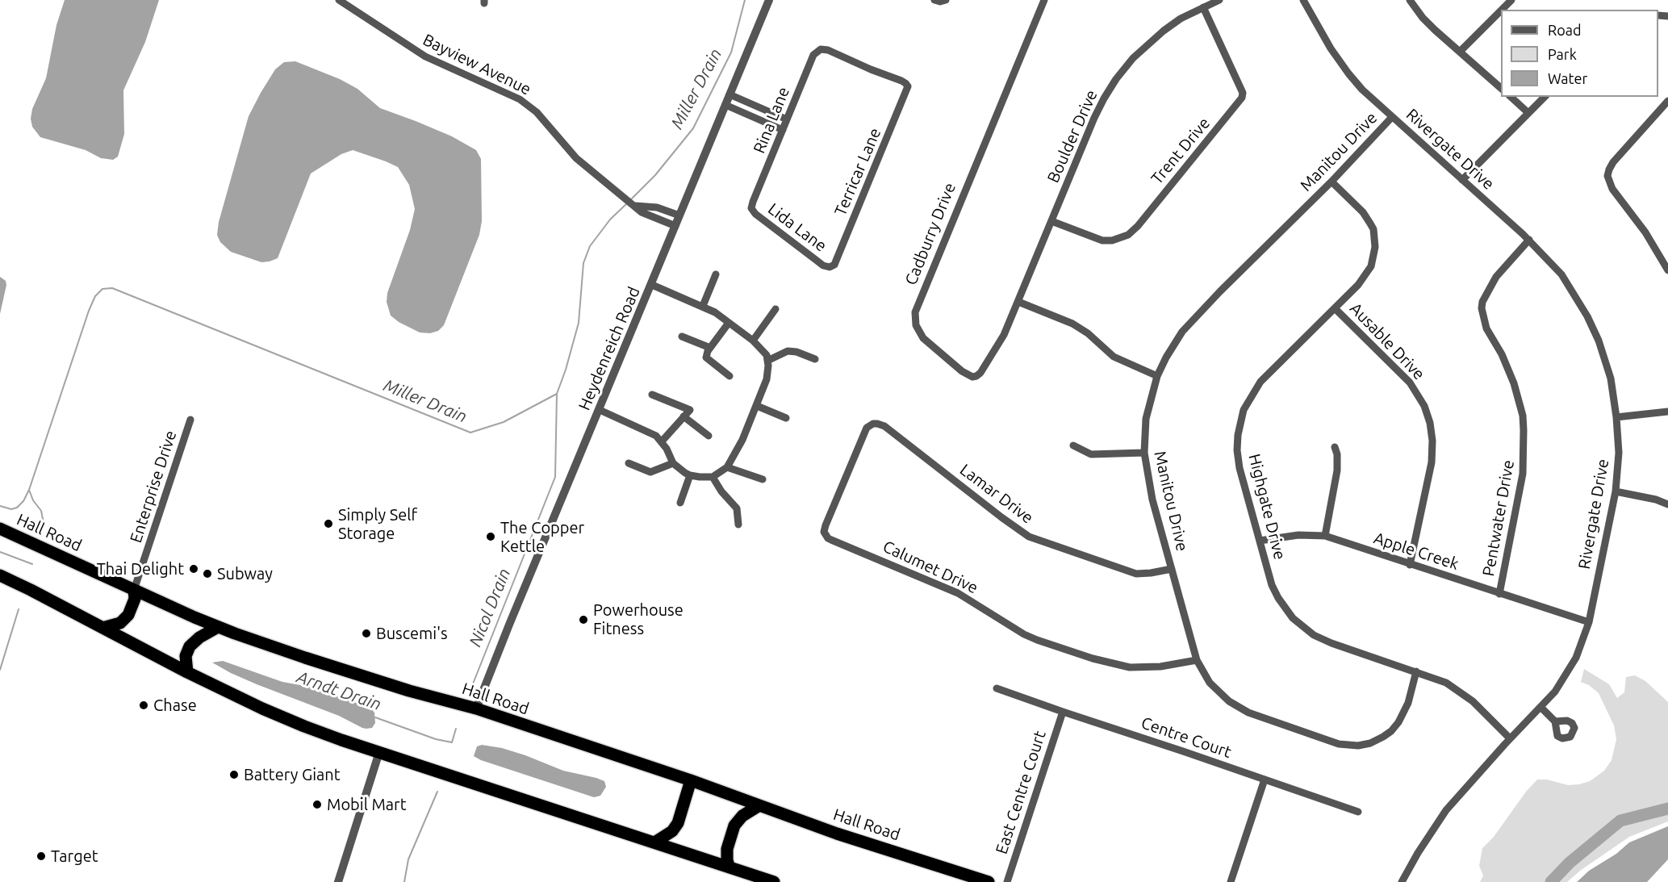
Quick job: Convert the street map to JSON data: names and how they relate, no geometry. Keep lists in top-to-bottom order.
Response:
{
  "streets": {
    "highway": ["Hall Road"],
    "street": [
      "Bayview Avenue",
      "Rina Lane",
      "Boulder Drive",
      "Rivergate Drive",
      "Trent Drive",
      "Manitou Drive",
      "Terricar Lane",
      "Lida Lane",
      "Cadburry Drive",
      "Ausable Drive",
      "Heydenreich Road",
      "Enterprise Drive",
      "Lamar Drive",
      "Highgate Drive",
      "Pentwater Drive",
      "Apple Creek",
      "Calumet Drive",
      "Centre Court",
      "East Centre Court"
    ]
  },
  "crossings": [
    ["Bayview Avenue", "Heydenreich Road"],
    ["Rina Lane", "Terricar Lane"],
    ["Rina Lane", "Lida Lane"],
    ["Boulder Drive", "Trent Drive"],
    ["Boulder Drive", "Cadburry Drive"],
    ["Rivergate Drive", "Manitou Drive"],
    ["Rivergate Drive", "Highgate Drive"],
    ["Rivergate Drive", "Pentwater Drive"],
    ["Rivergate Drive", "Apple Creek"],
    ["Manitou Drive", "Lamar Drive"],
    ["Manitou Drive", "Highgate Drive"],
    ["Manitou Drive", "Calumet Drive"],
    ["Terricar Lane", "Lida Lane"],
    ["Ausable Drive", "Highgate Drive"],
    ["Ausable Drive", "Apple Creek"],
    ["Heydenreich Road", "Hall Road"],
    ["Enterprise Drive", "Hall Road"],
    ["Lamar Drive", "Calumet Drive"],
    ["Highgate Drive", "Apple Creek"],
    ["Pentwater Drive", "Apple Creek"],
    ["Centre Court", "East Centre Court"]
  ],
  "water": ["Miller Drain", "Nicol Drain", "Arndt Drain"],
  "places": [
    "Simply Self Storage",
    "The Copper Kettle",
    "Thai Delight",
    "Subway",
    "Powerhouse Fitness",
    "Buscemi's",
    "Chase",
    "Battery Giant",
    "Mobil Mart",
    "Target"
  ],
  "legend": ["Road", "Park", "Water"]
}
